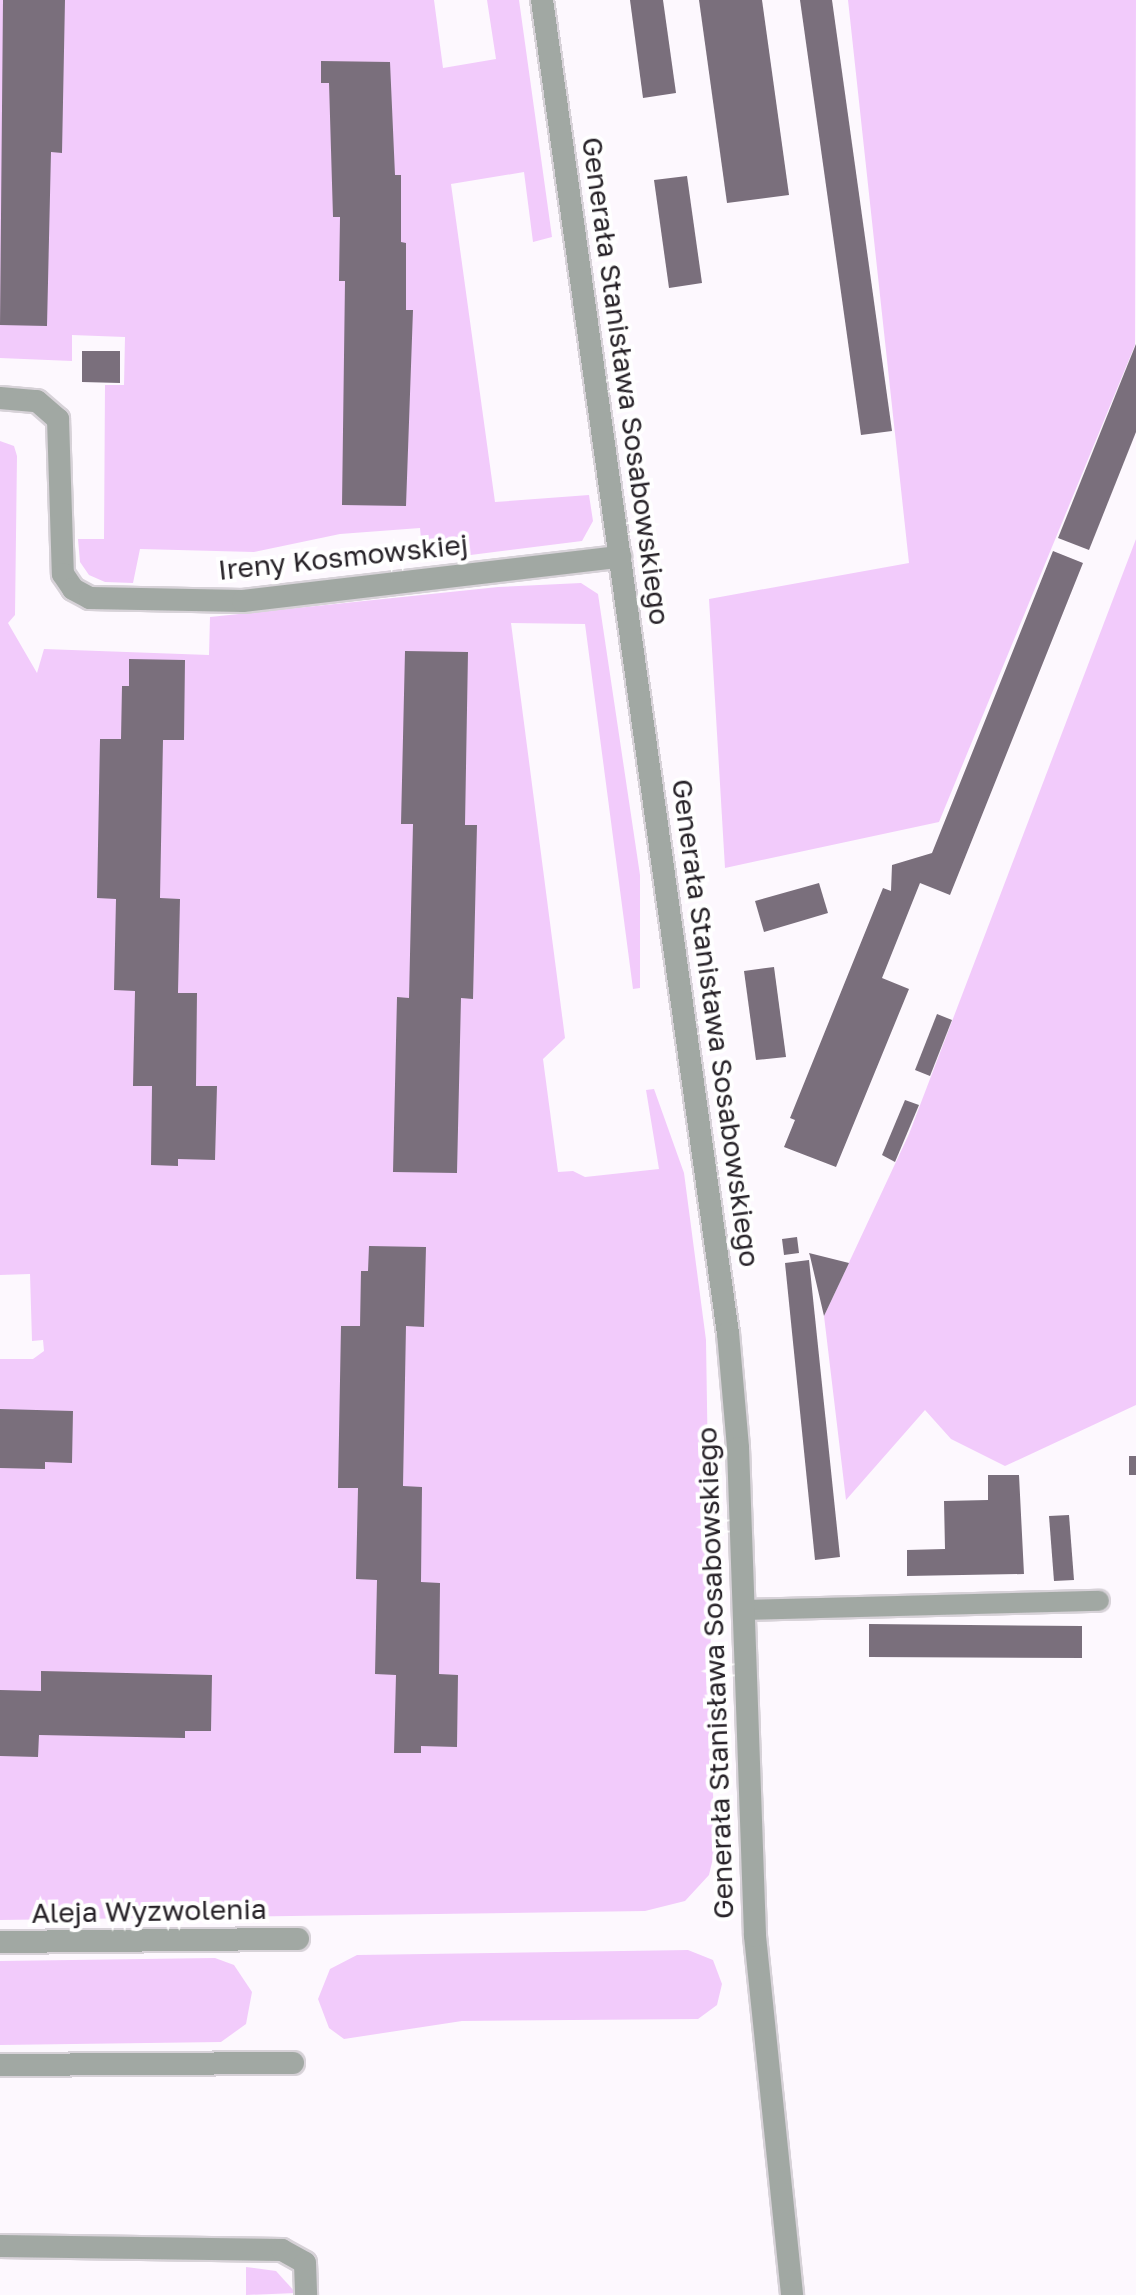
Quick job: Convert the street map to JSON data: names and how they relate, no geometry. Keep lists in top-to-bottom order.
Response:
{
  "streets": {
    "street": ["Generała Stanisława Sosabowskiego", "Ireny Kosmowskiej", "Aleja Wyzwolenia"]
  },
  "crossings": [
    ["Generała Stanisława Sosabowskiego", "Ireny Kosmowskiej"]
  ]
}
